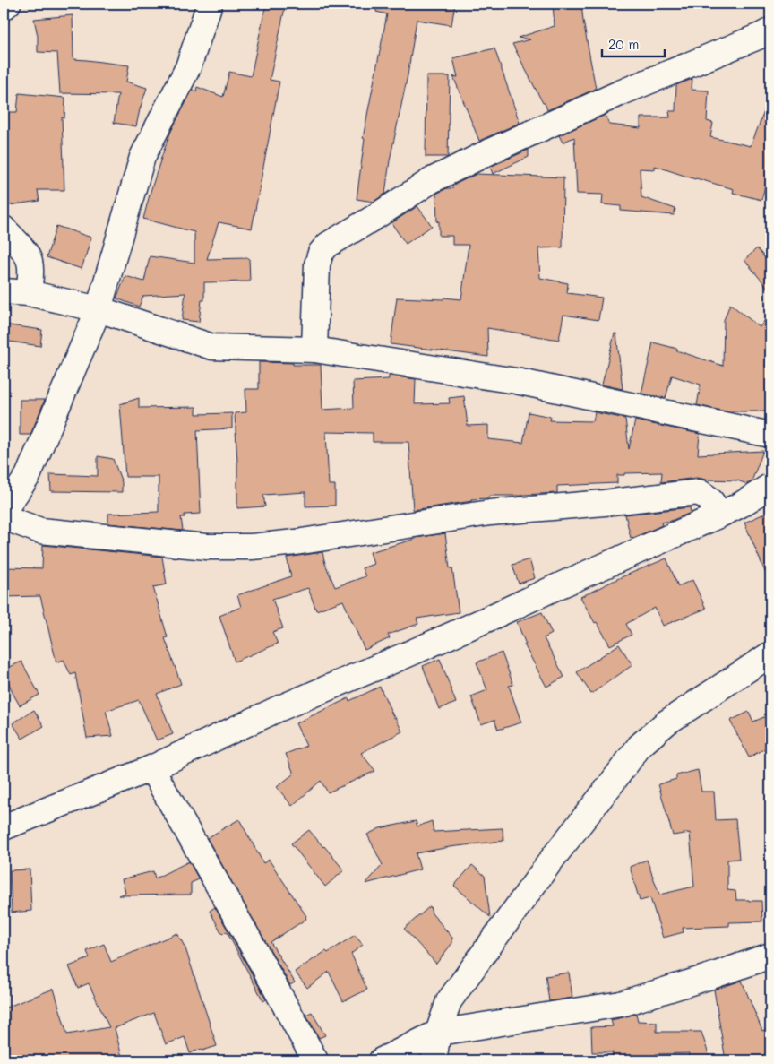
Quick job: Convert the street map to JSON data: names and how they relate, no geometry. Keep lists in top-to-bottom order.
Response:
{
  "scale_bar": "20 m"
}
